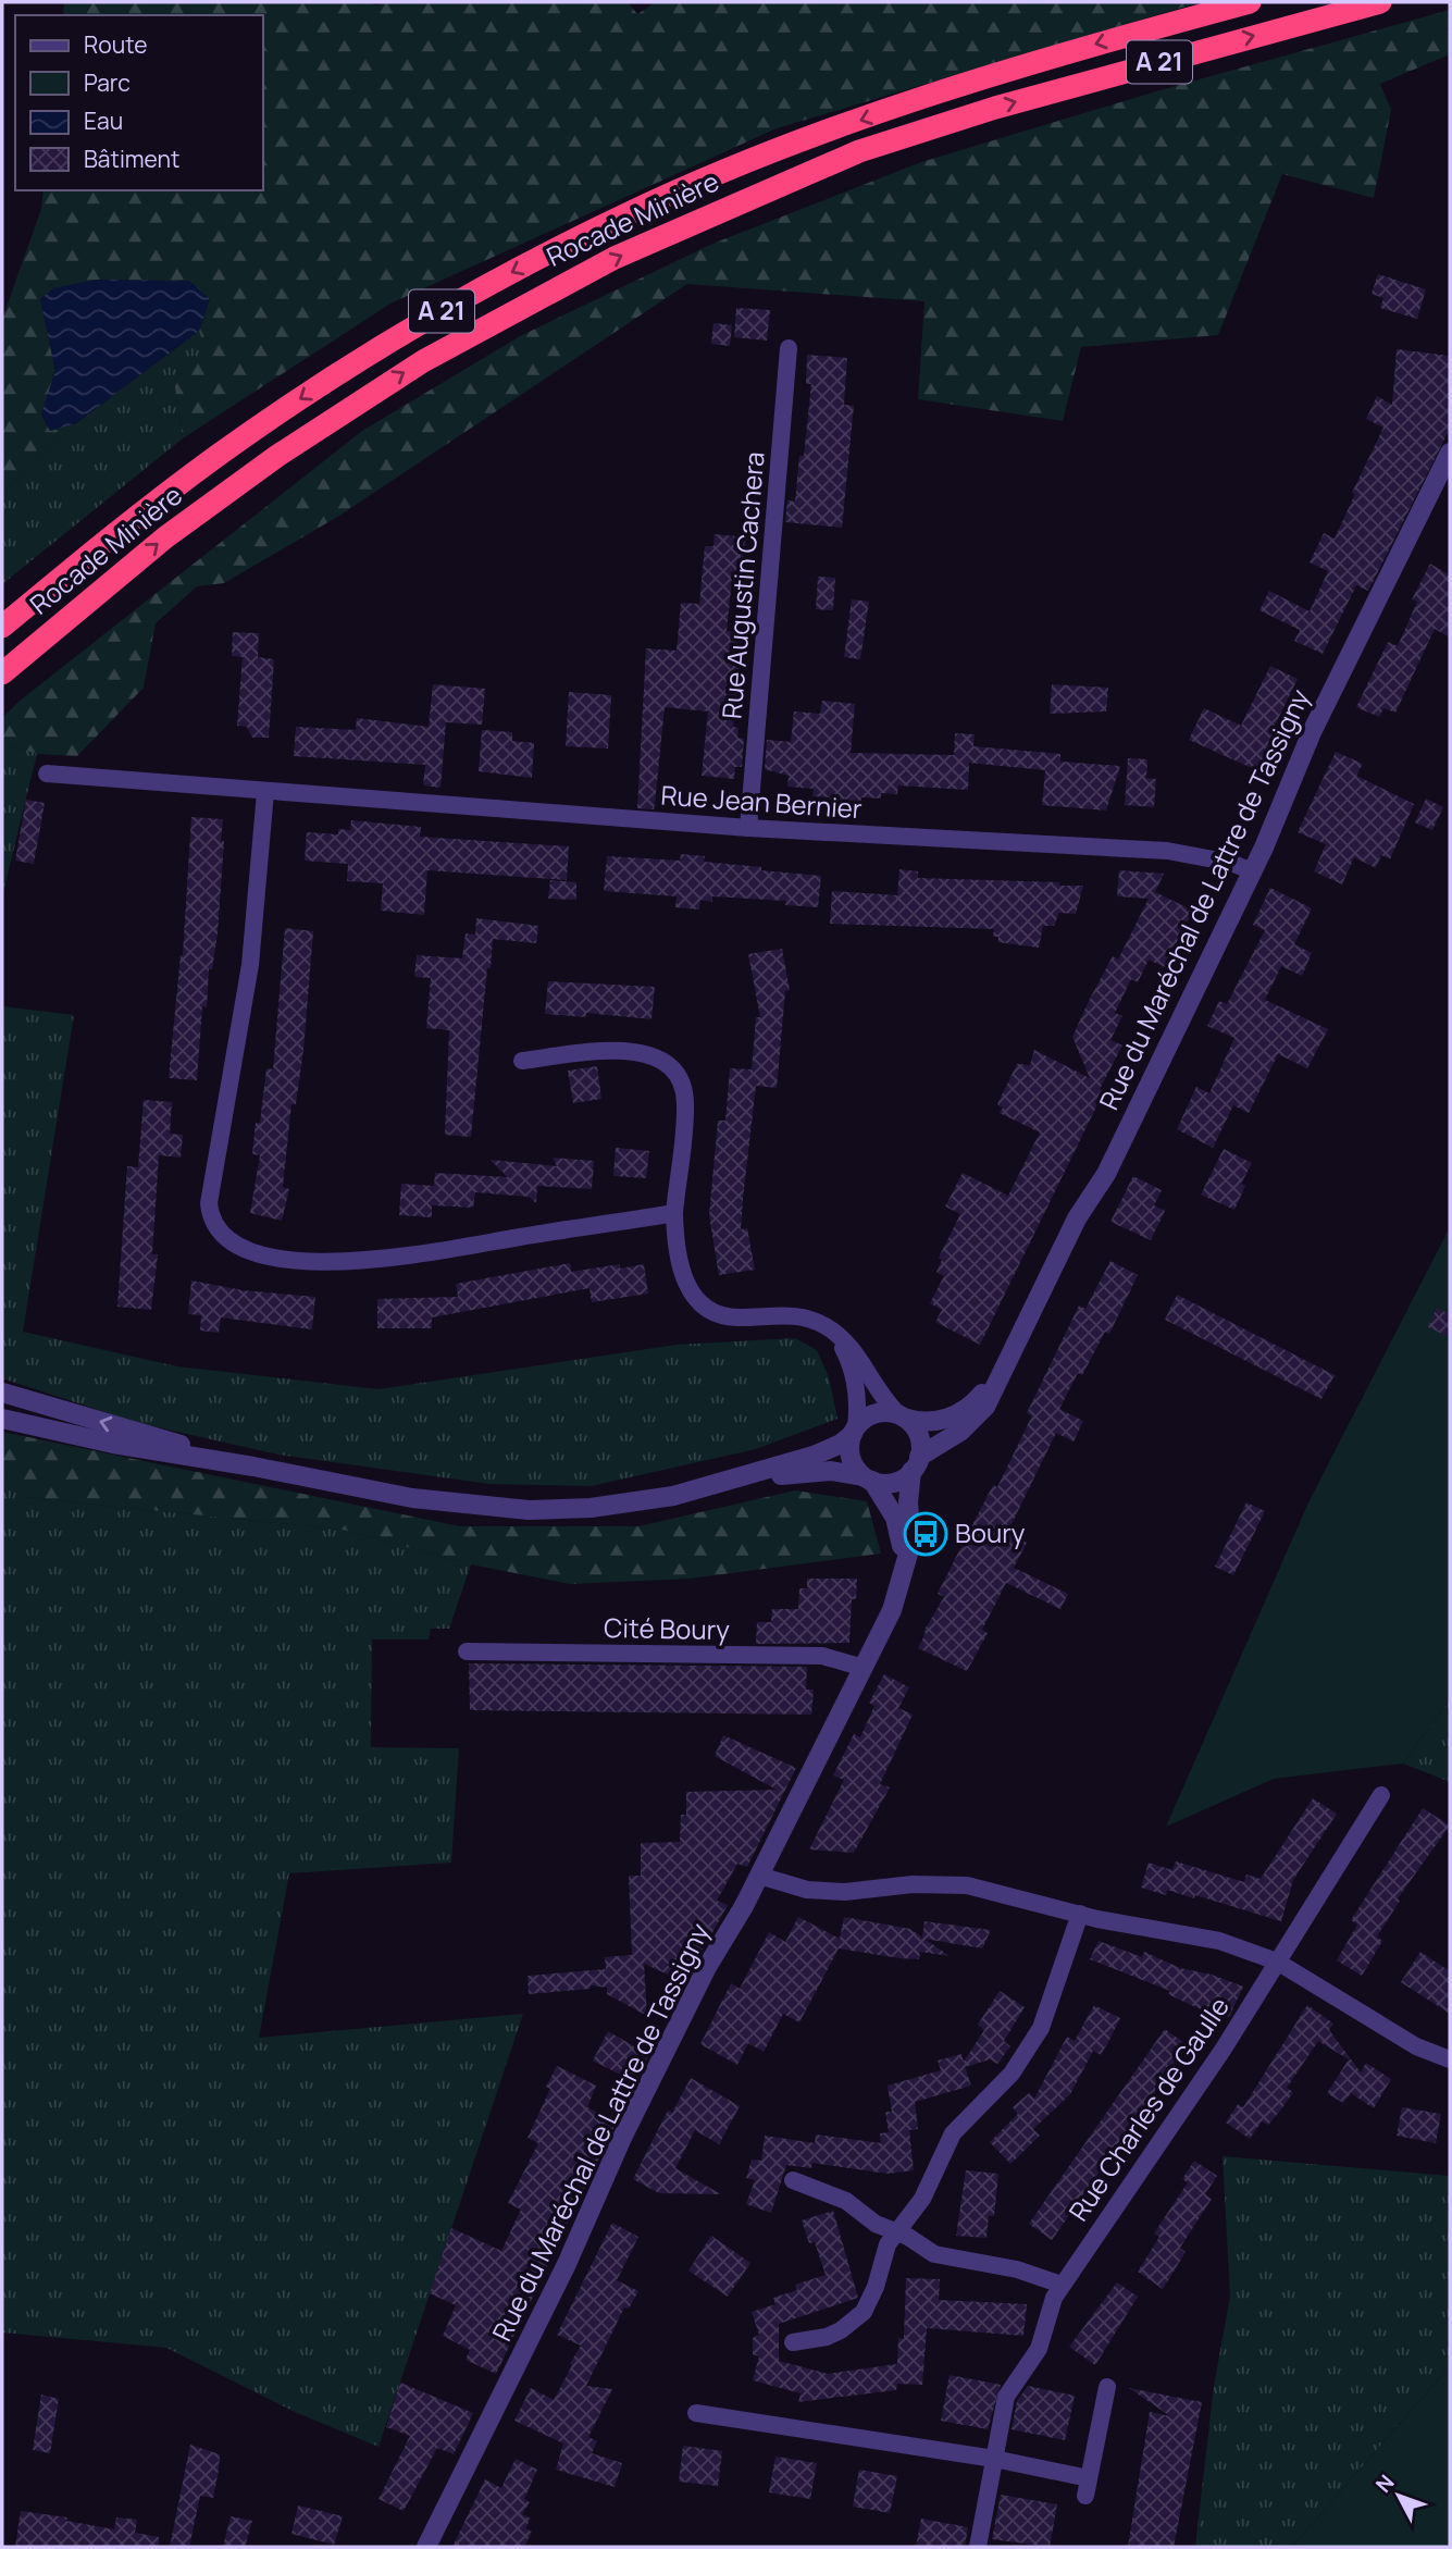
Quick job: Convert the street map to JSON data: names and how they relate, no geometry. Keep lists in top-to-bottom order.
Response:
{
  "streets": {
    "highway": ["A 21", "Rocade Minière"],
    "street": [
      "Rue Augustin Cachera",
      "Rue Jean Bernier",
      "Rue du Maréchal de Lattre de Tassigny",
      "Cité Boury",
      "Rue Charles de Gaulle"
    ]
  },
  "crossings": [
    ["Rue Augustin Cachera", "Rue Jean Bernier"],
    ["Rue Jean Bernier", "Rue du Maréchal de Lattre de Tassigny"],
    ["Rue du Maréchal de Lattre de Tassigny", "Cité Boury"]
  ],
  "places": {
    "bus stop": ["Boury"]
  },
  "legend": [
    "Route",
    "Parc",
    "Eau",
    "Bâtiment"
  ],
  "north": "top left"
}
